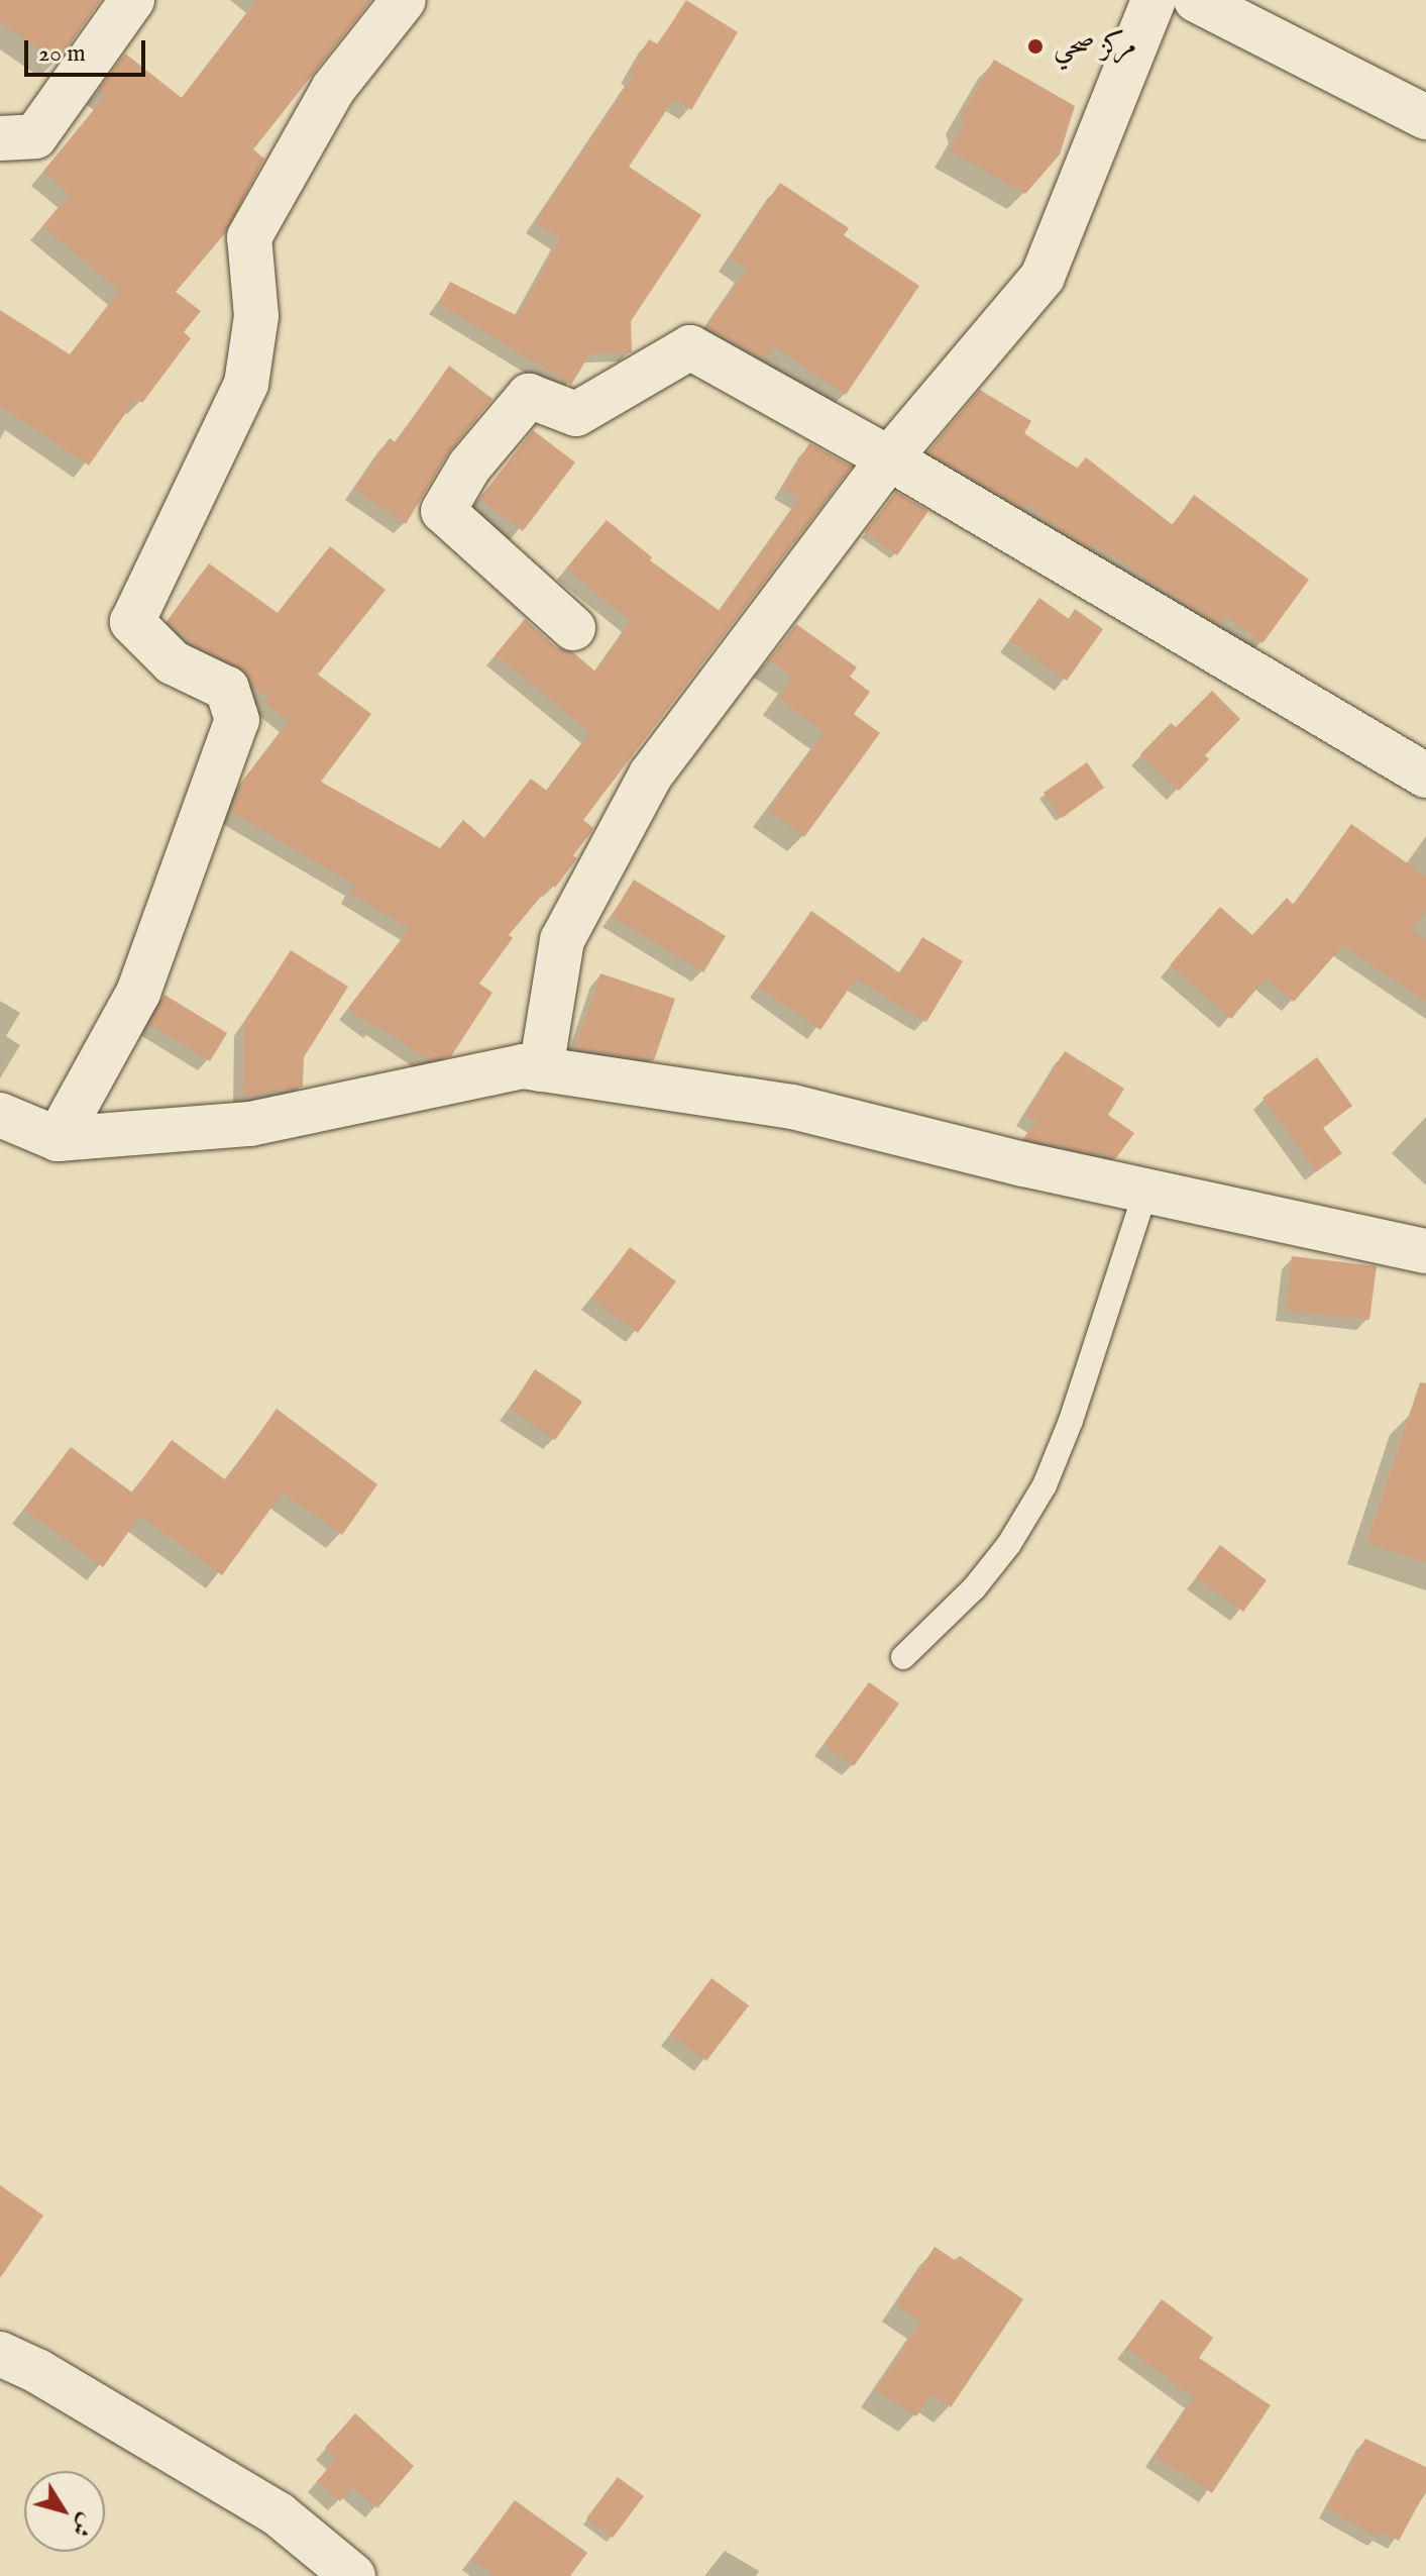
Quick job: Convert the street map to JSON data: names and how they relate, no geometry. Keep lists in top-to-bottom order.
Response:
{
  "places": ["مركز صحي"],
  "scale_bar": "20 m",
  "north": "bottom right"
}
